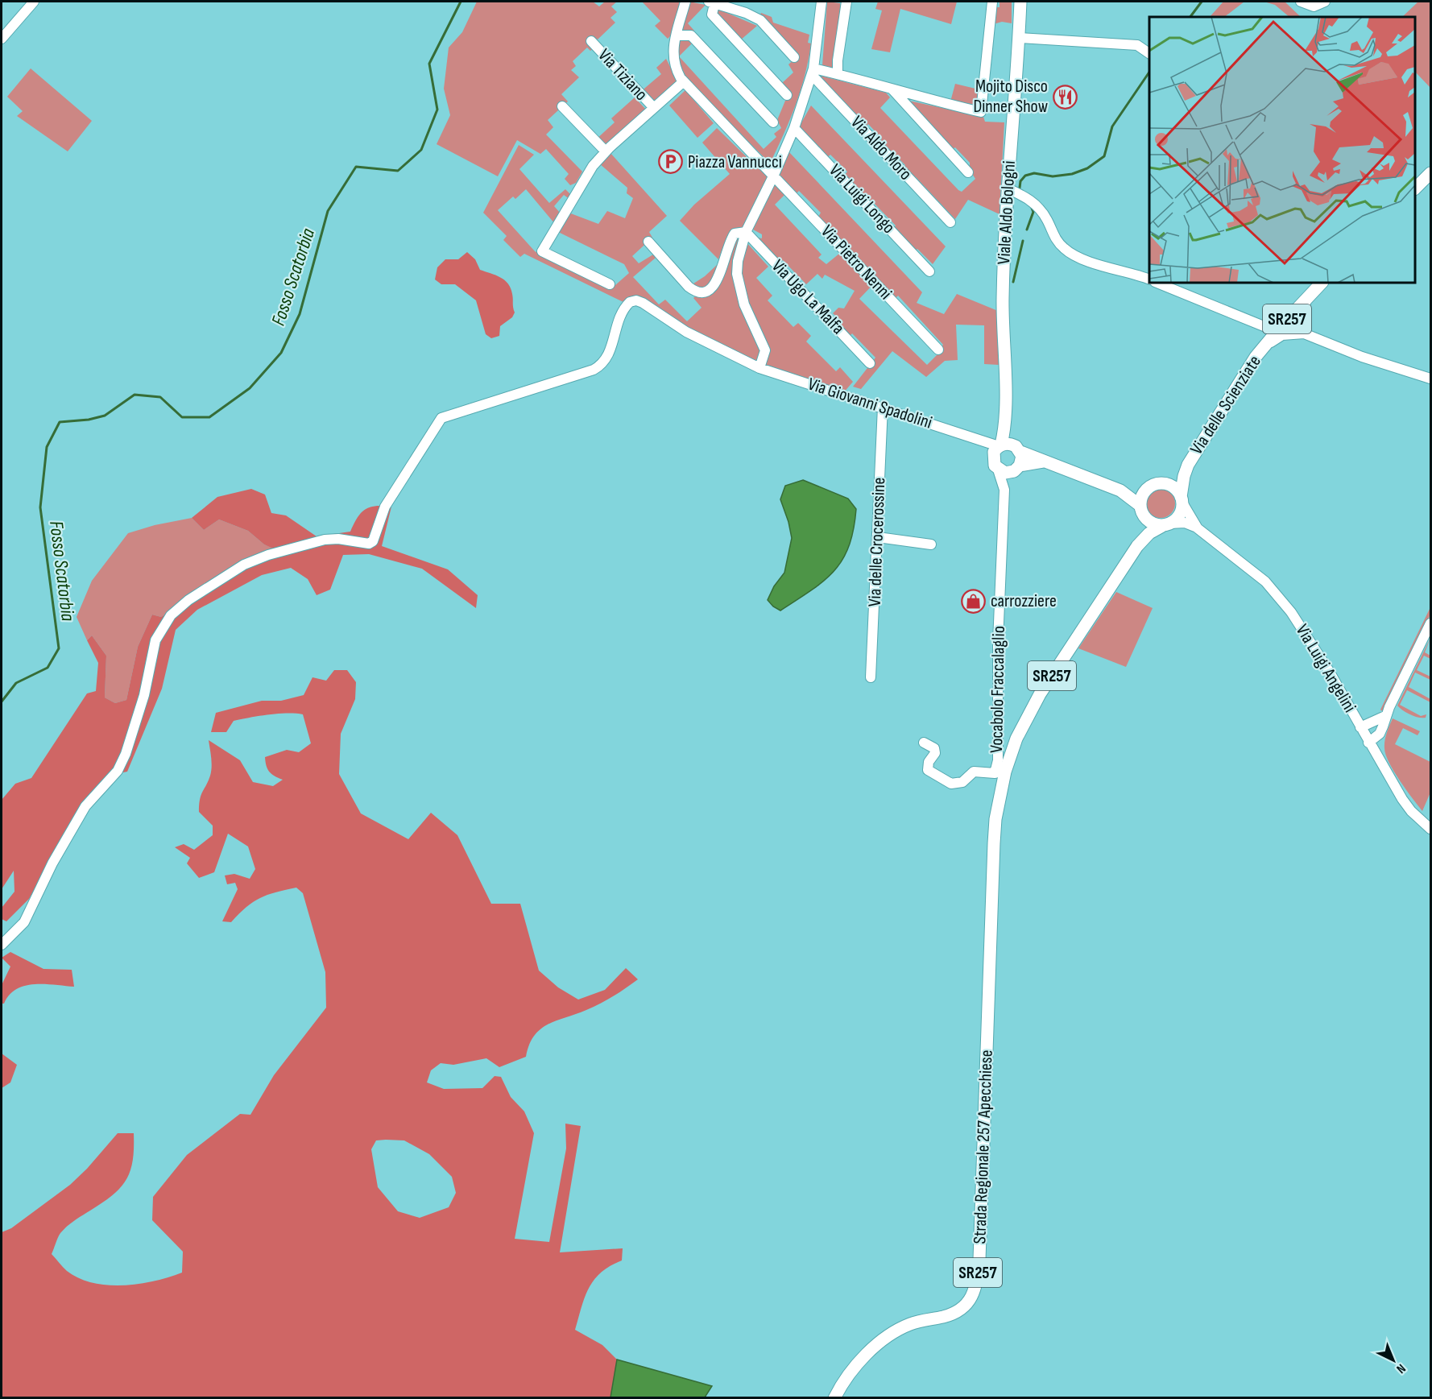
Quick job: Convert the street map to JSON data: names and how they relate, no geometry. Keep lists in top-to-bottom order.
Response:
{
  "streets": {
    "main road": [
      "Viale Aldo Bologni",
      "SR257",
      "Via delle Scienziate",
      "Strada Regionale 257 Apecchiese"
    ],
    "street": [
      "Via Tiziano",
      "Via Aldo Moro",
      "Via Luigi Longo",
      "Via Pietro Nenni",
      "Via Ugo La Malfa",
      "Via Giovanni Spadolini",
      "Via delle Crocerossine",
      "Via Luigi Angelini",
      "Vocabolo Fraccalaglio"
    ]
  },
  "crossings": [
    ["Viale Aldo Bologni", "Via Giovanni Spadolini"],
    ["SR257", "Via delle Scienziate"],
    ["SR257", "Via Luigi Angelini"],
    ["SR257", "Strada Regionale 257 Apecchiese"],
    ["Via Giovanni Spadolini", "Via delle Crocerossine"],
    ["Via delle Scienziate", "Via Luigi Angelini"]
  ],
  "water": ["Fosso Scatorbia"],
  "places": {
    "restaurant": ["Mojito Disco Dinner Show"],
    "parking": ["Piazza Vannucci"],
    "shop": ["carrozziere"]
  },
  "north": "bottom right"
}
